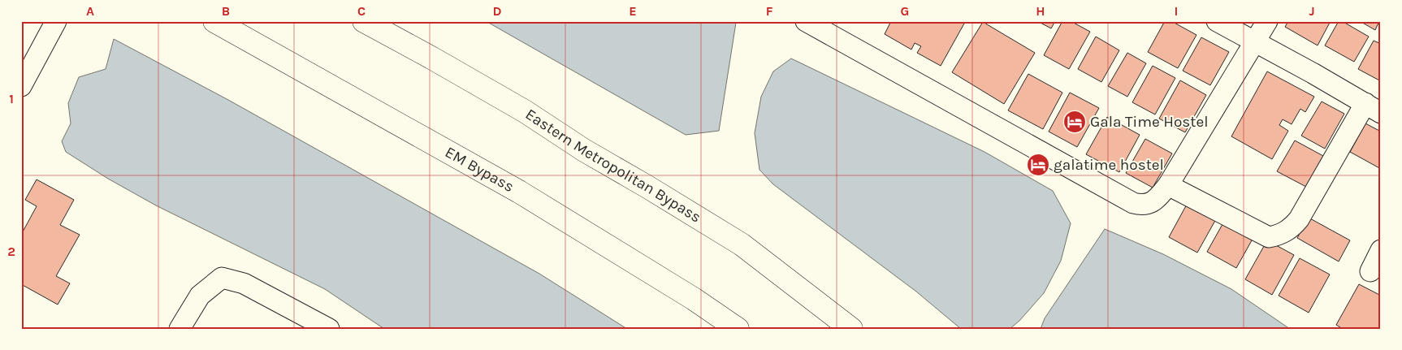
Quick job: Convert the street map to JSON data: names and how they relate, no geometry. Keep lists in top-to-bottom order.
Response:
{
  "streets": {
    "main road": ["Eastern Metropolitan Bypass", "EM Bypass"]
  },
  "places": {
    "hotel": ["Gala Time Hostel", "galatime hostel"]
  },
  "grid": {
    "columns": [
      "A",
      "B",
      "C",
      "D",
      "E",
      "F",
      "G",
      "H",
      "I",
      "J"
    ],
    "rows": ["1", "2"]
  }
}
